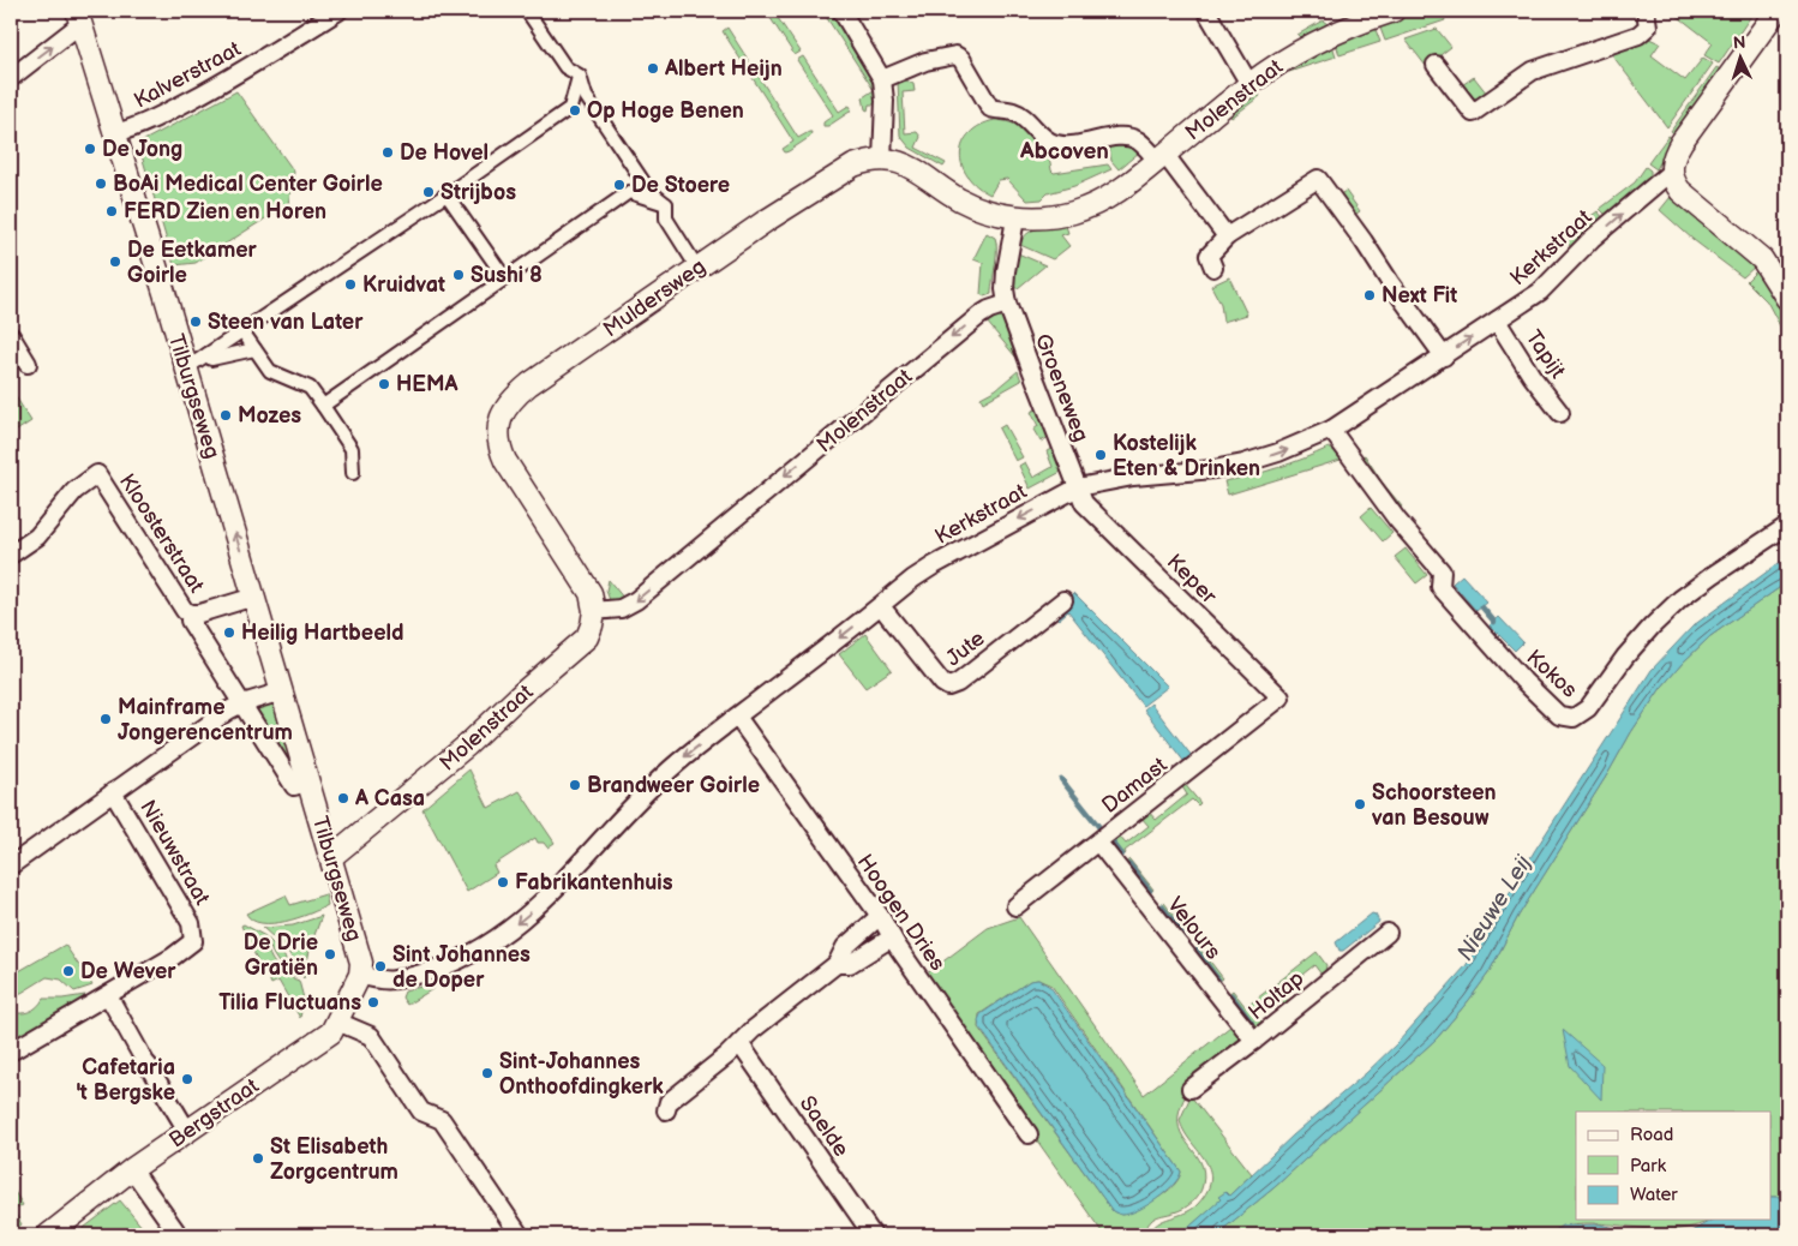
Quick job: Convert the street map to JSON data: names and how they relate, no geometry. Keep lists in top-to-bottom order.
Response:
{
  "streets": {
    "street": [
      "Kalverstraat",
      "Molenstraat",
      "Kerkstraat",
      "Muldersweg",
      "Tapijt",
      "Groeneweg",
      "Tilburgseweg",
      "Kloosterstraat",
      "Keper",
      "Jute",
      "Kokos",
      "Damast",
      "Nieuwstraat",
      "Hoogen Dries",
      "Velours",
      "Holtap",
      "Bergstraat",
      "Saelde"
    ]
  },
  "crossings": [
    ["Kalverstraat", "Tilburgseweg"],
    ["Molenstraat", "Muldersweg"],
    ["Molenstraat", "Groeneweg"],
    ["Molenstraat", "Tilburgseweg"],
    ["Kerkstraat", "Tapijt"],
    ["Kerkstraat", "Groeneweg"],
    ["Kerkstraat", "Tilburgseweg"],
    ["Kerkstraat", "Keper"],
    ["Kerkstraat", "Jute"],
    ["Kerkstraat", "Kokos"],
    ["Kerkstraat", "Hoogen Dries"],
    ["Kerkstraat", "Bergstraat"],
    ["Groeneweg", "Keper"],
    ["Tilburgseweg", "Kloosterstraat"],
    ["Tilburgseweg", "Bergstraat"],
    ["Keper", "Damast"],
    ["Damast", "Velours"],
    ["Velours", "Holtap"]
  ],
  "one_way": ["Molenstraat"],
  "districts": ["Abcoven"],
  "water": ["Nieuwe Leij"],
  "places": [
    "Albert Heijn",
    "Op Hoge Benen",
    "De Jong",
    "De Hovel",
    "BoAi Medical Center Goirle",
    "De Stoere",
    "Strijbos",
    "FERD Zien en Horen",
    "De Eetkamer Goirle",
    "Sushi 8",
    "Kruidvat",
    "Next Fit",
    "Steen van Later",
    "HEMA",
    "Mozes",
    "Kostelijk Eten & Drinken",
    "Heilig Hartbeeld",
    "Mainframe Jongerencentrum",
    "Brandweer Goirle",
    "A Casa",
    "Schoorsteen van Besouw",
    "Fabrikantenhuis",
    "De Drie Gratiën",
    "Sint Johannes de Doper",
    "De Wever",
    "Tilia Fluctuans",
    "Sint-Johannes Onthoofdingkerk",
    "Cafetaria 't Bergske",
    "St Elisabeth Zorgcentrum"
  ],
  "legend": ["Road", "Park", "Water"],
  "north": "top"
}
